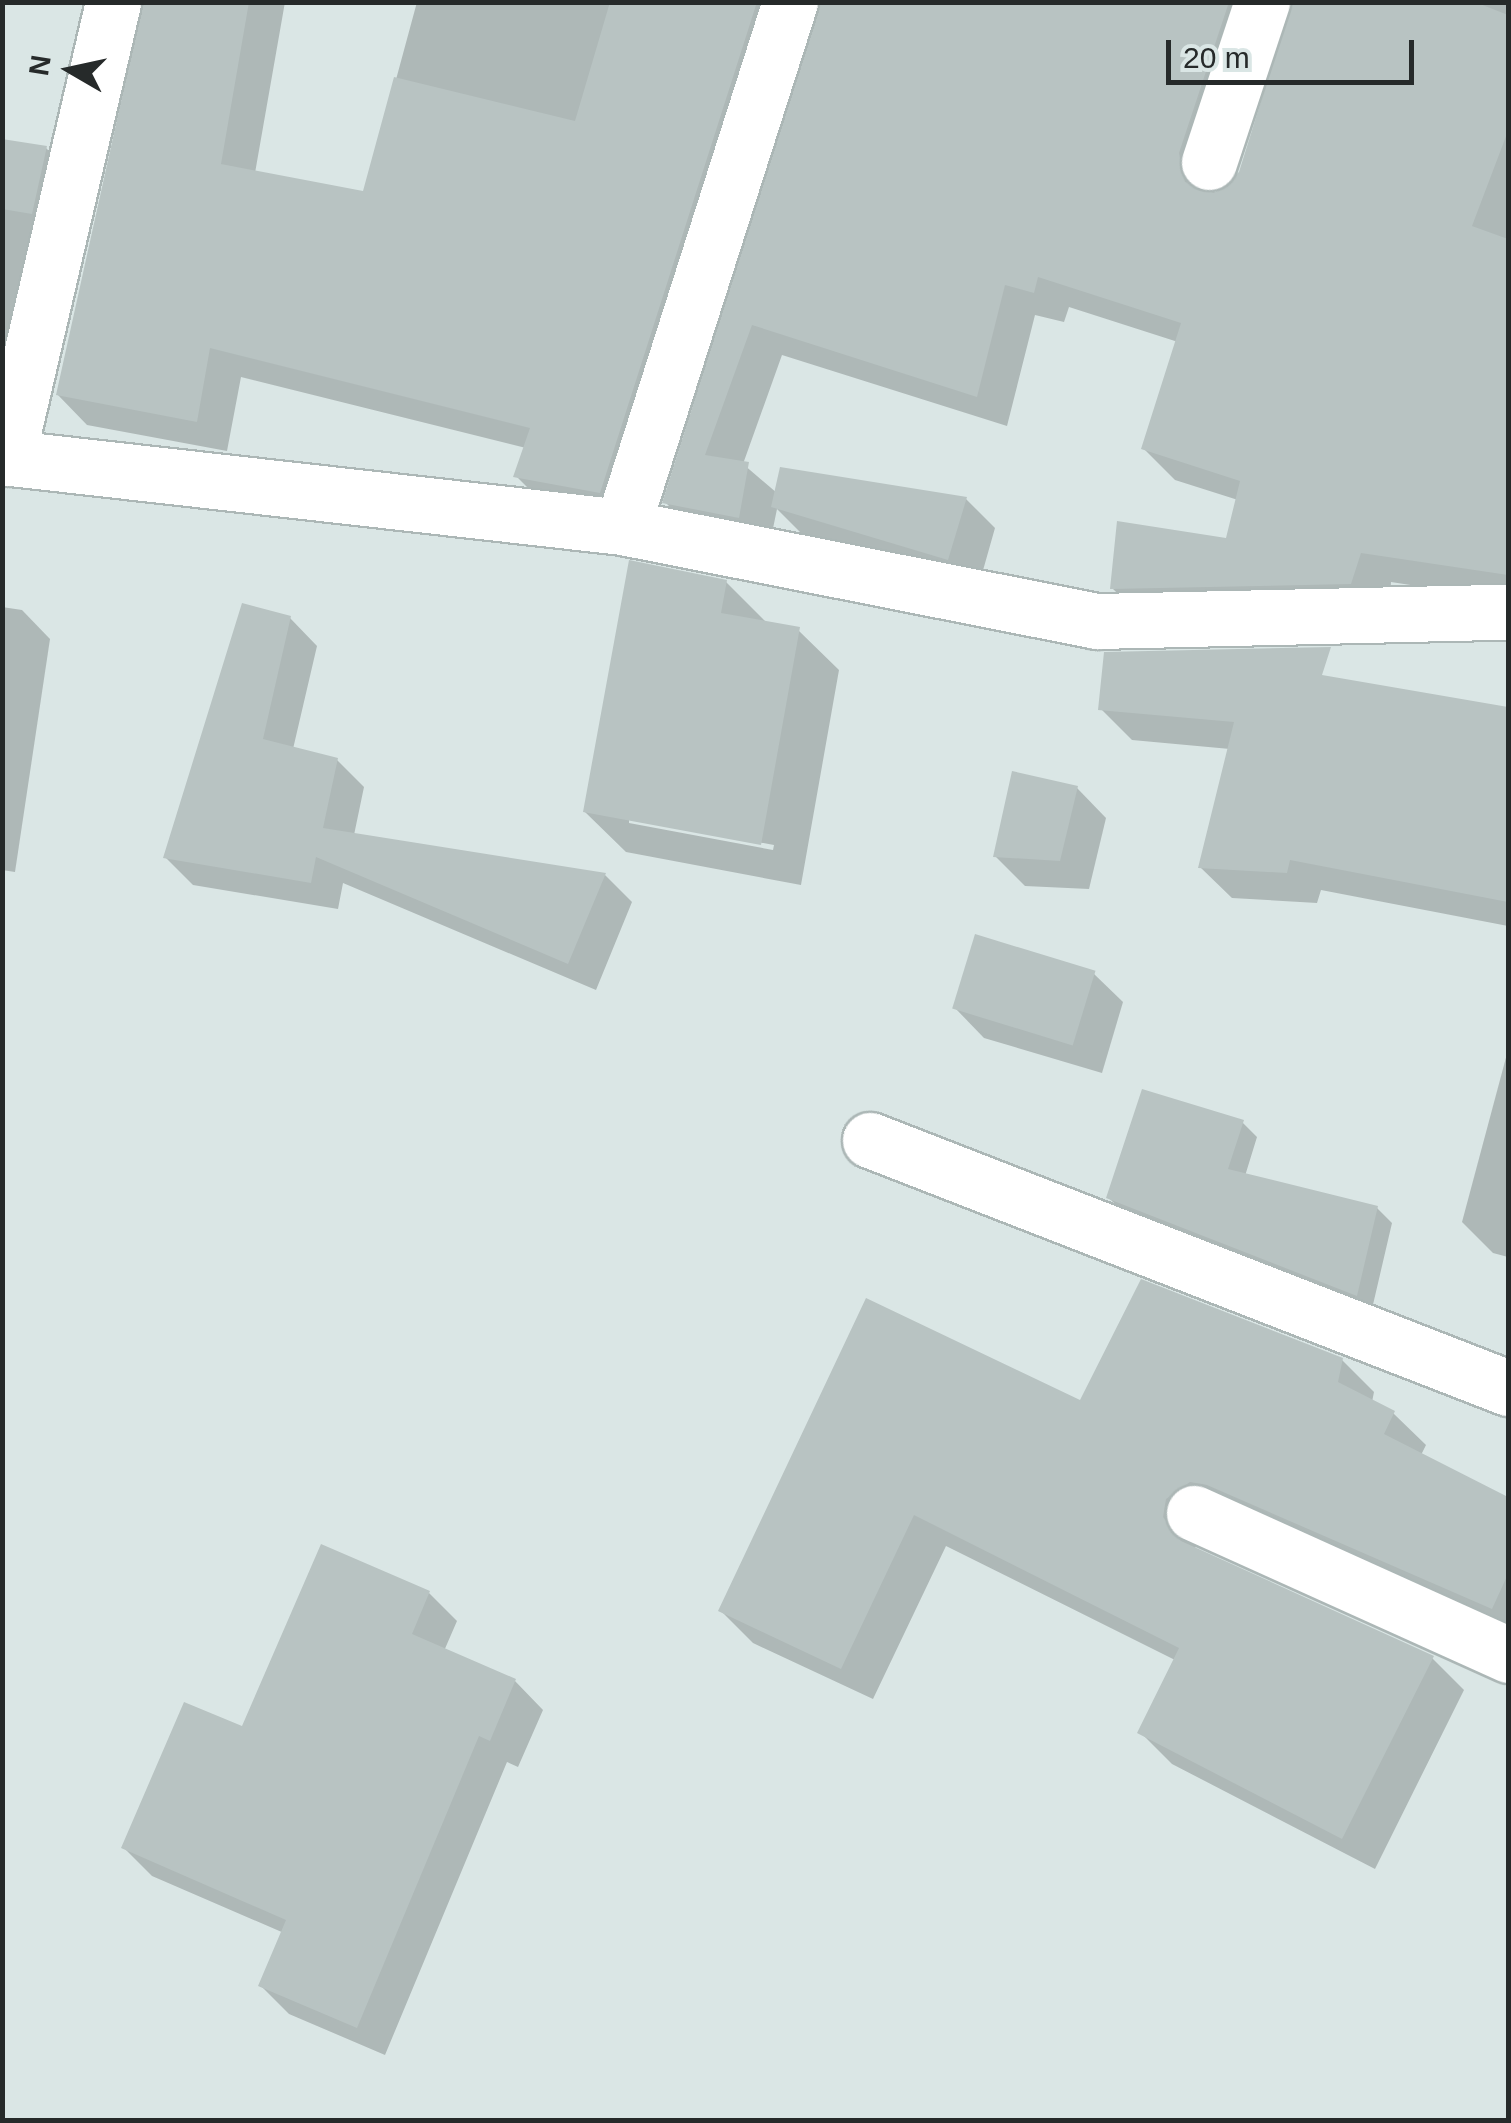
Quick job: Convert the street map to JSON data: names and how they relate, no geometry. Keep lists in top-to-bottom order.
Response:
{
  "scale_bar": "20 m",
  "north": "left"
}
